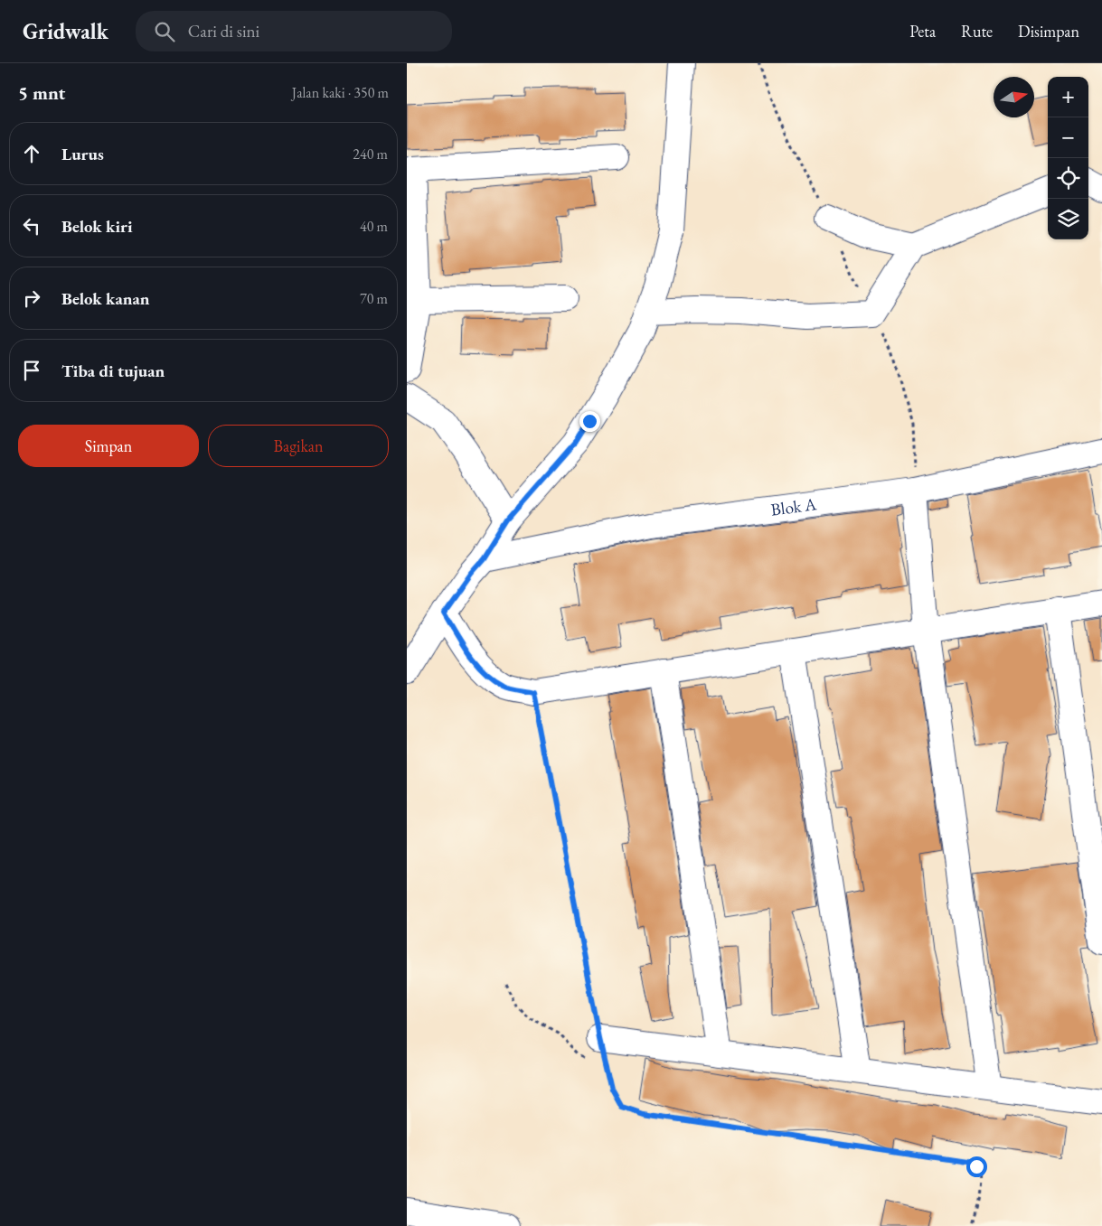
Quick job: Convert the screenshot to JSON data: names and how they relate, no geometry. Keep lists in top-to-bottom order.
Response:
{
  "streets": {
    "street": ["Blok A"]
  },
  "north": "right",
  "page": {
    "header": "Gridwalk",
    "search": "Cari di sini",
    "nav": ["Peta", "Rute", "Disimpan"],
    "heading": ["5 mnt", "Jalan kaki · 350 m"],
    "map_buttons": ["+", "−"],
    "list": [
      ["Lurus", "240 m"],
      ["Belok kiri", "40 m"],
      ["Belok kanan", "70 m"],
      "Tiba di tujuan"
    ],
    "buttons": ["Simpan", "Bagikan"]
  }
}
